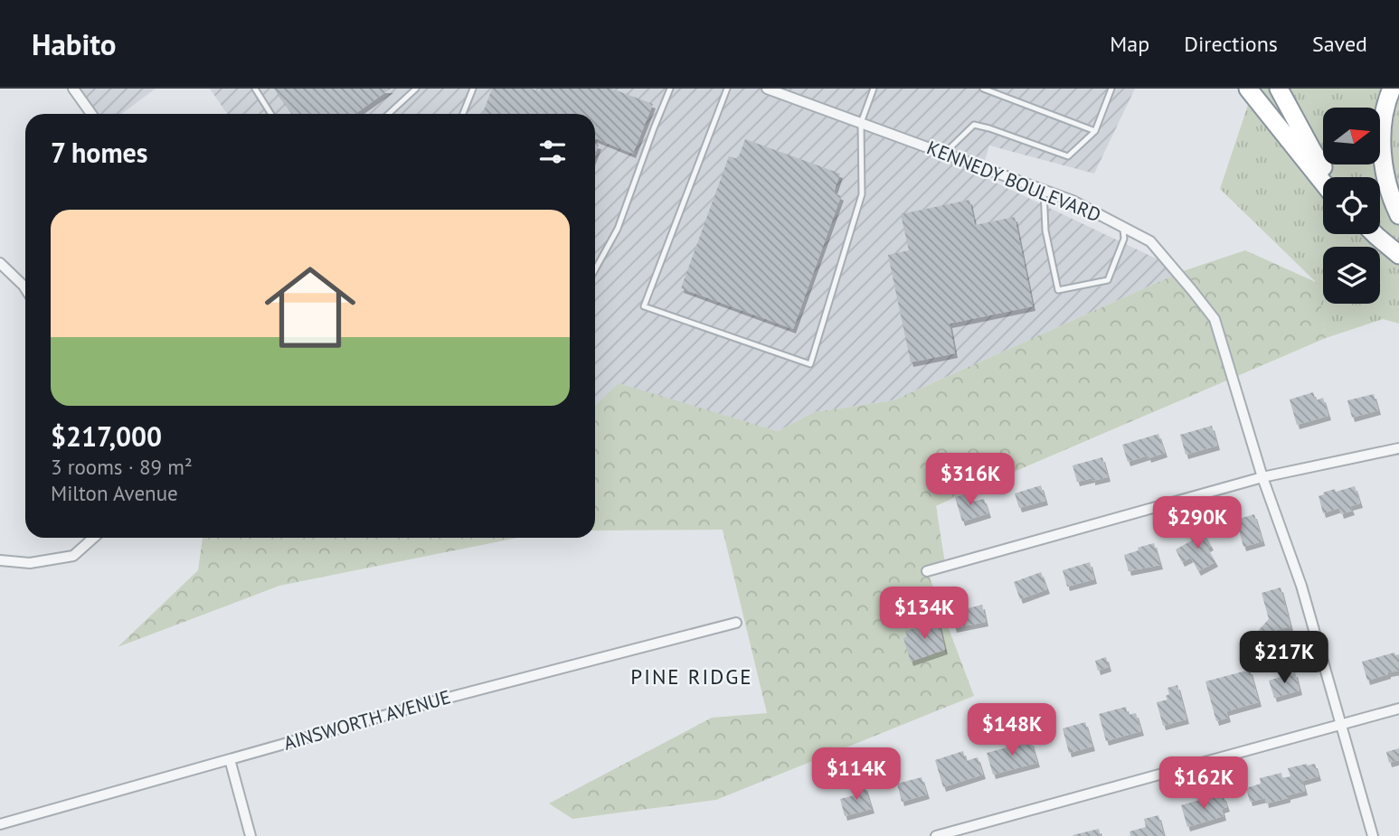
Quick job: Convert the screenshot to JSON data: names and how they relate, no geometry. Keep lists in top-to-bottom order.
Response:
{
  "streets": {
    "street": ["KENNEDY BOULEVARD", "AINSWORTH AVENUE"]
  },
  "districts": ["PINE RIDGE"],
  "north": "right",
  "page": {
    "header": "Habito",
    "nav": ["Map", "Directions", "Saved"],
    "heading": "7 homes",
    "list": [
      {
        "name": "$217,000",
        "note": "3 rooms · 89 m² · Milton Avenue"
      }
    ],
    "price": [
      "$316K",
      "$290K",
      "$134K",
      "$217K",
      "$148K",
      "$114K",
      "$162K"
    ]
  }
}
